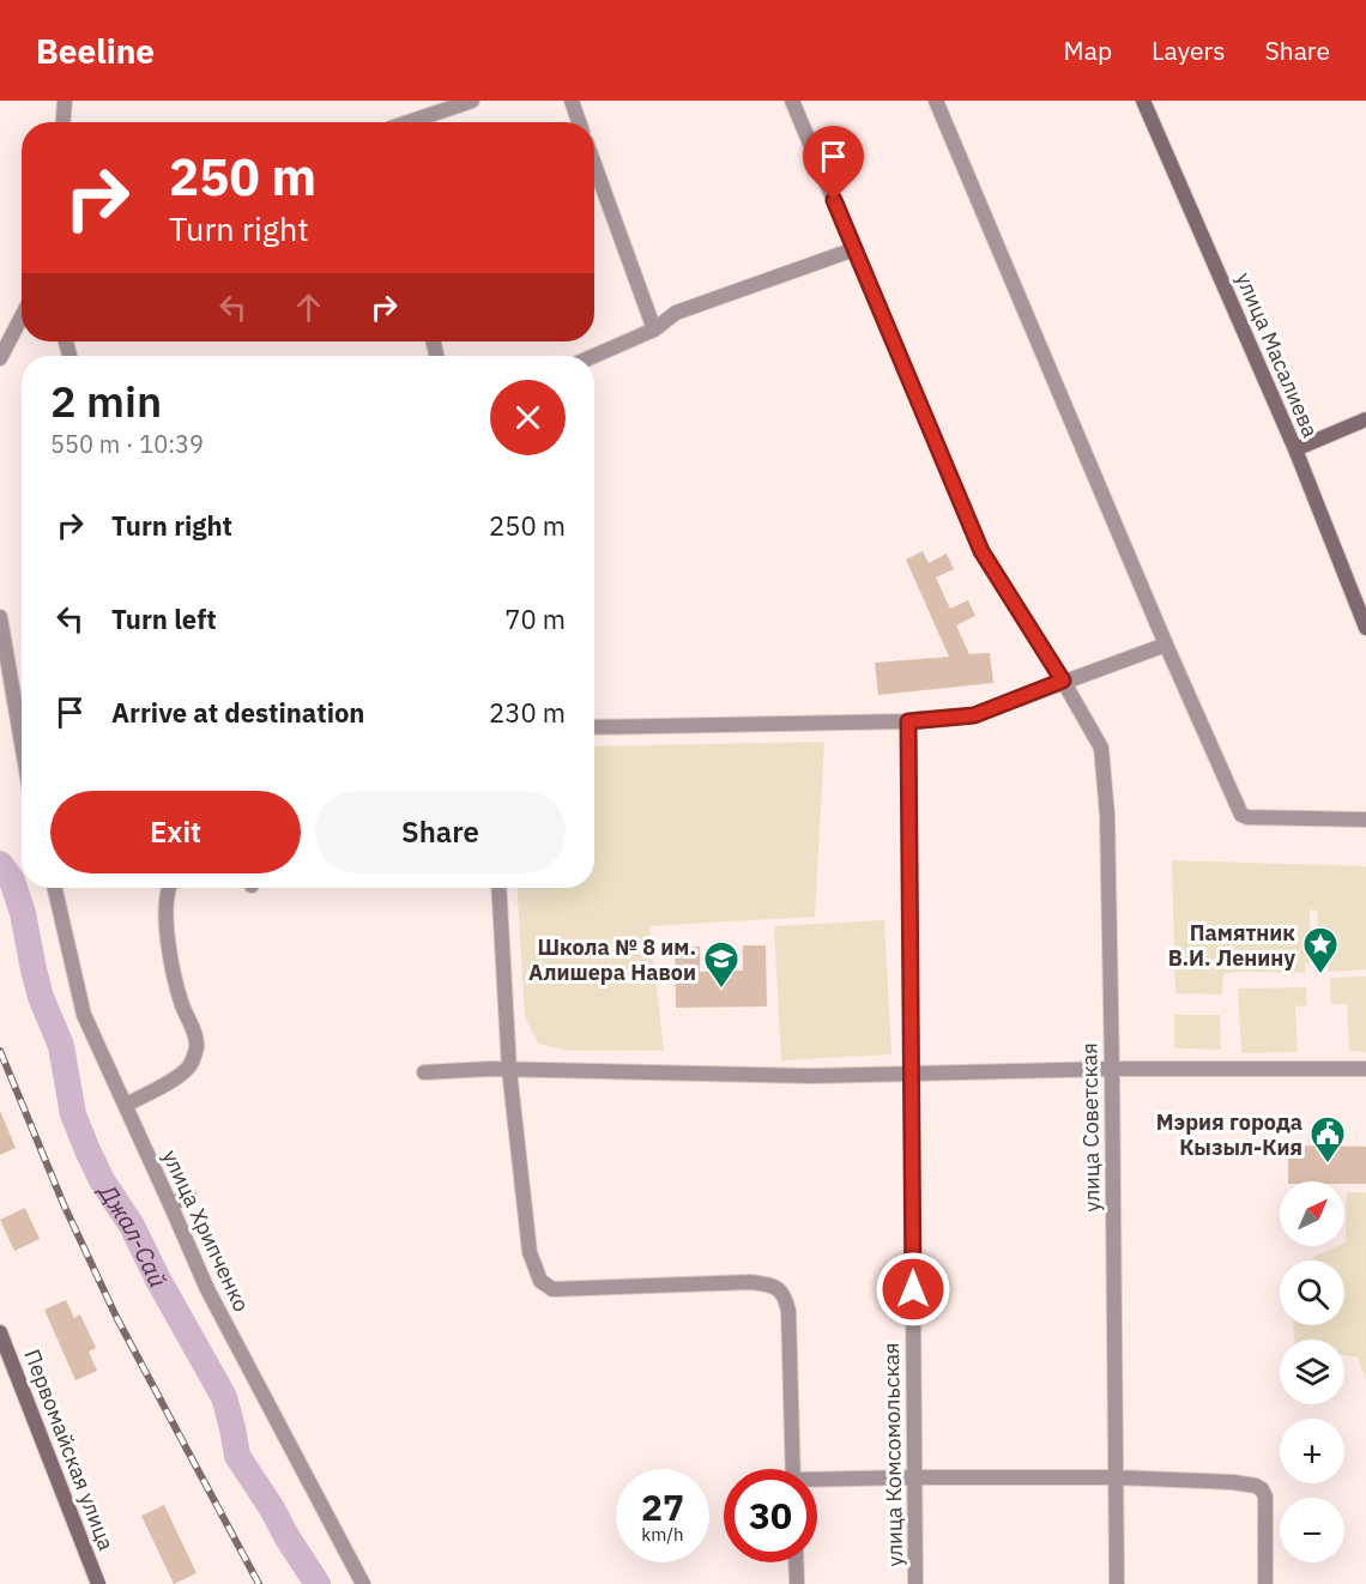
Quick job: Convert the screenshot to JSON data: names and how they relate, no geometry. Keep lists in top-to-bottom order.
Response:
{
  "streets": {
    "main road": ["улица Масалиева", "Первомайская улица"],
    "street": ["улица Советская", "улица Хрипченко", "улица Комсомольская"]
  },
  "water": ["Джал-Сай"],
  "places": {
    "place": ["Памятник В.И. Ленину"],
    "school or university": ["Школа № 8 им. Алишера Навои"],
    "public building": ["Мэрия города Кызыл-Кия"]
  },
  "north": "top right",
  "page": {
    "header": "Beeline",
    "nav": ["Map", "Layers", "Share"],
    "turn": ["250 m", "Turn right"],
    "heading": ["2 min", "550 m · 10:39"],
    "list": [
      {
        "name": "Turn right",
        "value": "250 m"
      },
      {
        "name": "Turn left",
        "value": "70 m"
      },
      {
        "name": "Arrive at destination",
        "value": "230 m"
      }
    ],
    "buttons": ["Exit", "Share"],
    "map_buttons": ["+", "−"],
    "speed": "27 km/h",
    "limit": "30"
  }
}
